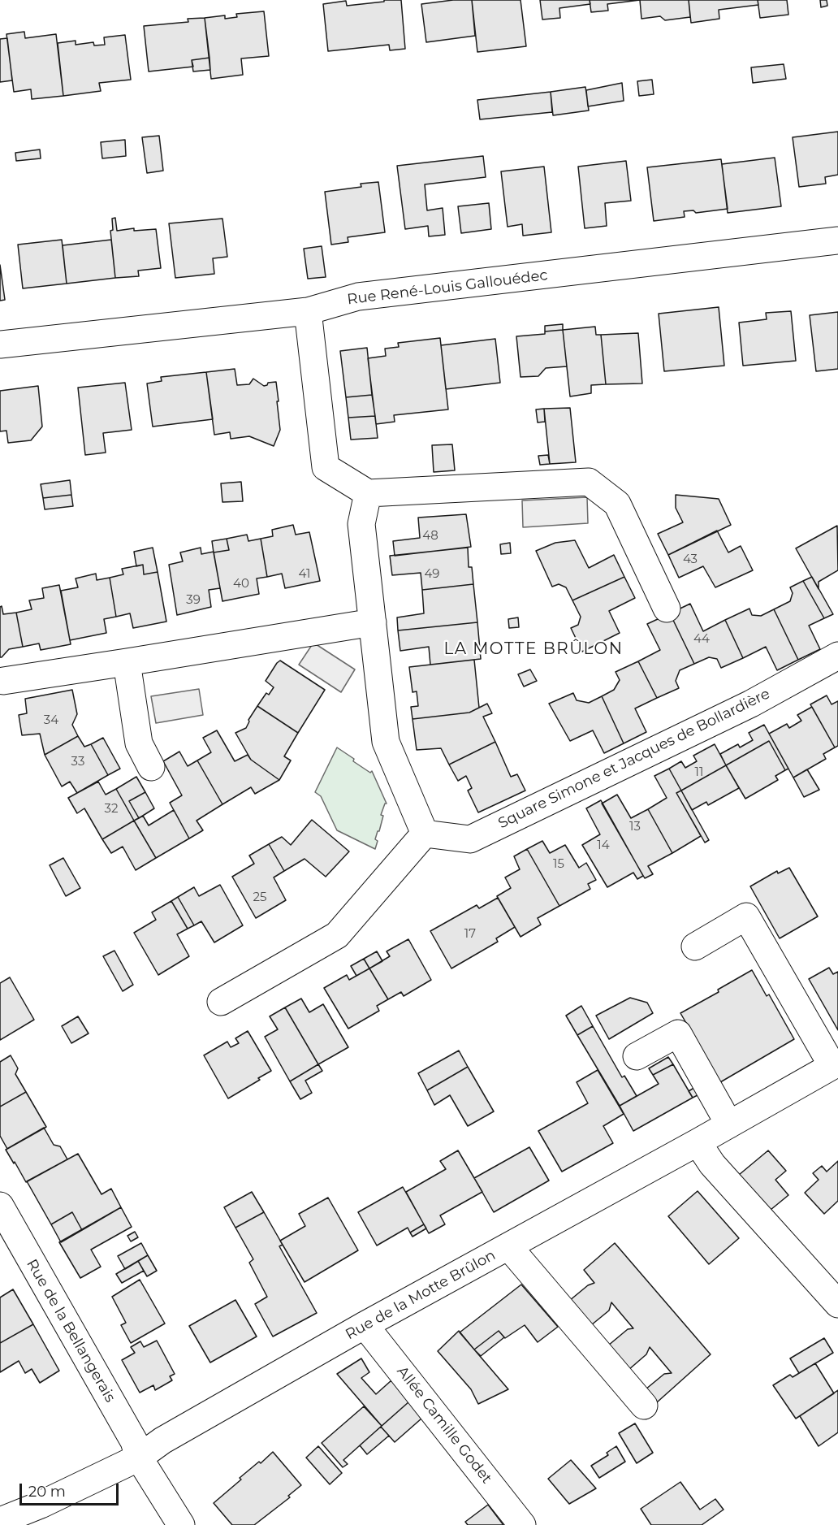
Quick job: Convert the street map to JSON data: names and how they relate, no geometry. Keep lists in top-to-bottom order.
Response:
{
  "streets": {
    "street": [
      "Rue René-Louis Gallouédec",
      "Square Simone et Jacques de Bollardière",
      "Rue de la Motte Brûlon",
      "Rue de la Bellangerais",
      "Allée Camille Godet"
    ]
  },
  "crossings": [
    ["Rue de la Motte Brûlon", "Rue de la Bellangerais"],
    ["Rue de la Motte Brûlon", "Allée Camille Godet"]
  ],
  "districts": ["LA MOTTE BRÛLON"],
  "house_numbers": [
    "48",
    "43",
    "41",
    "49",
    "40",
    "39",
    "44",
    "34",
    "33",
    "11",
    "32",
    "13",
    "14",
    "15",
    "25",
    "17"
  ],
  "scale_bar": "20 m"
}
